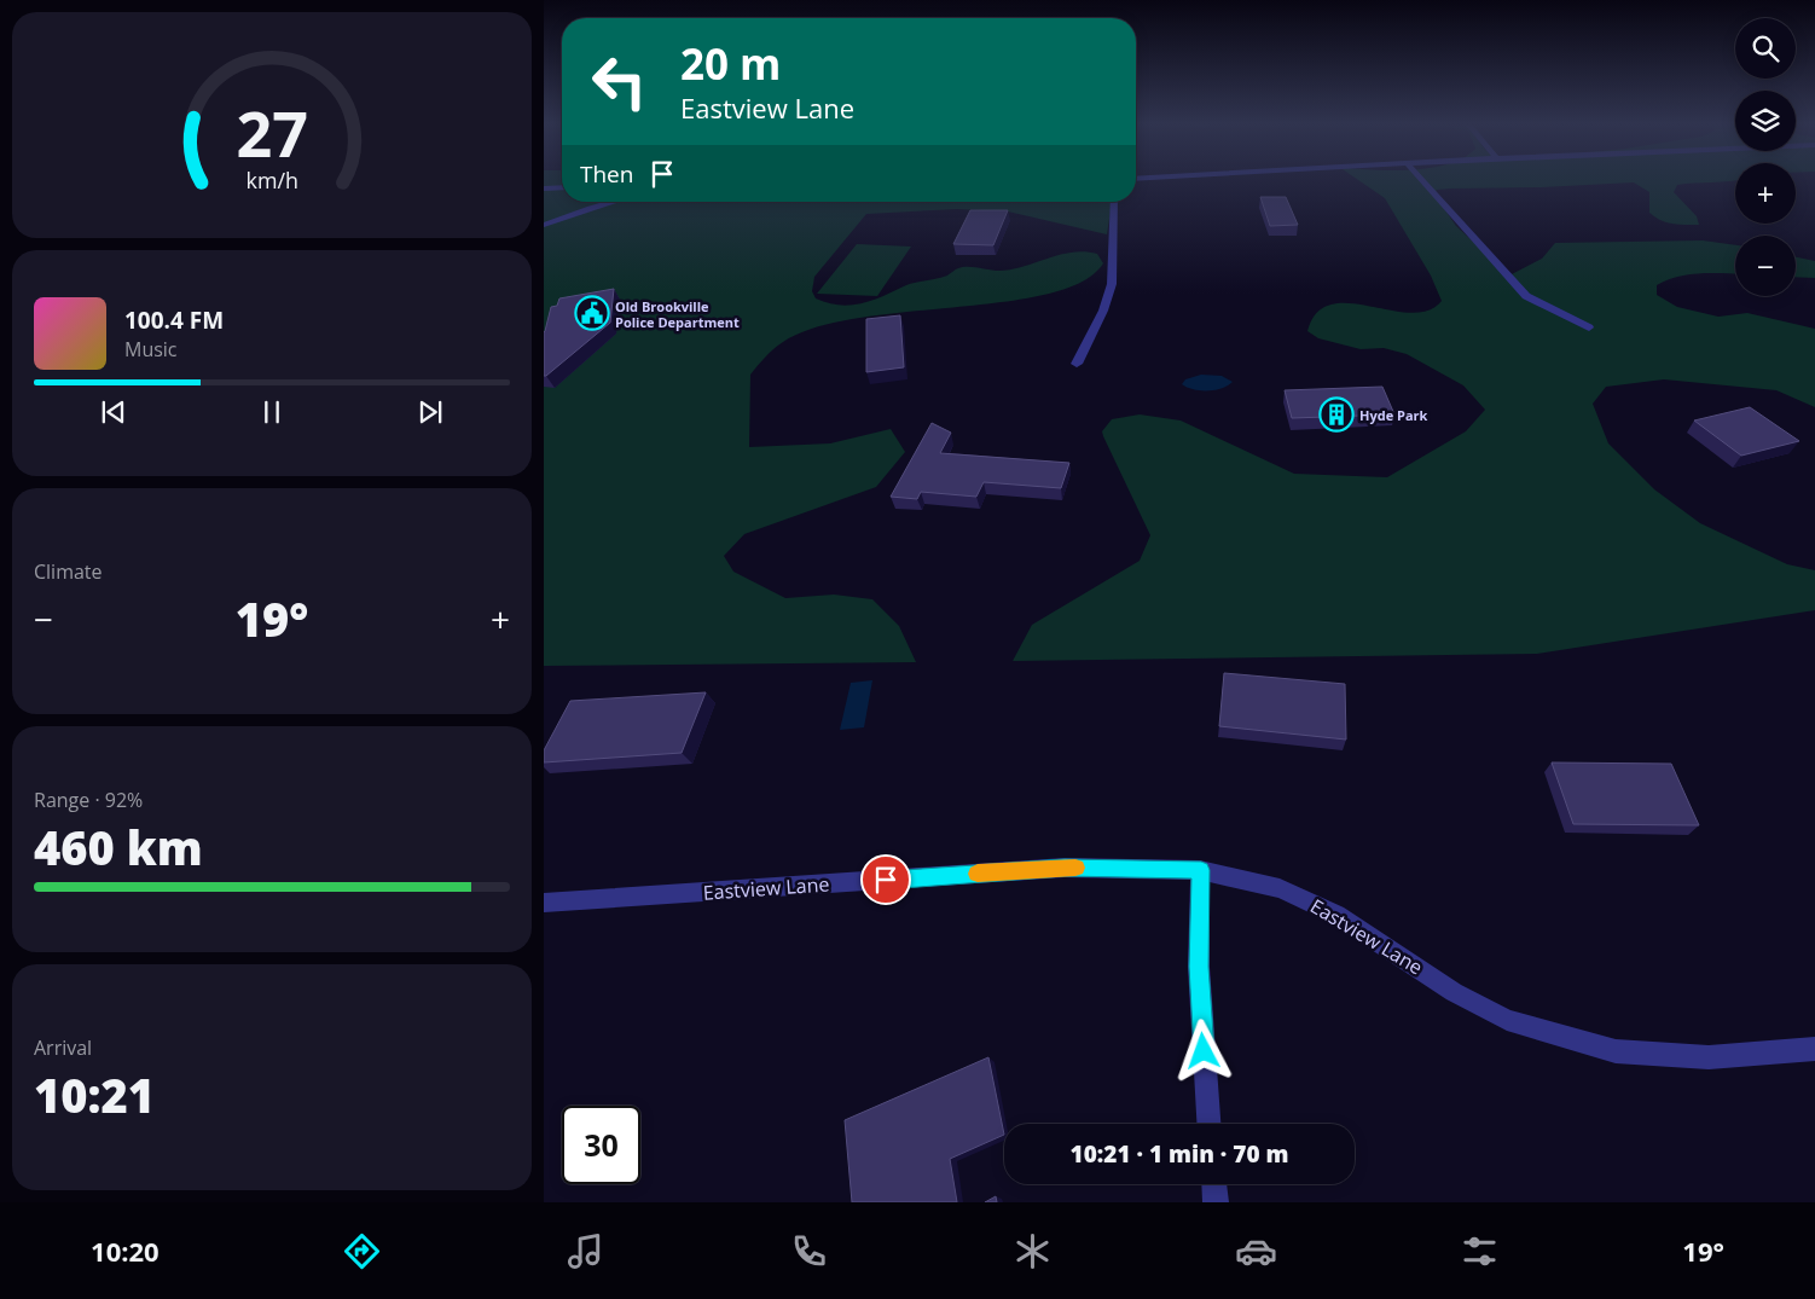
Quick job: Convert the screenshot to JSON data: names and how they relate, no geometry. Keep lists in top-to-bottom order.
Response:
{
  "streets": {
    "street": ["Eastview Lane"]
  },
  "places": {
    "public building": ["Old Brookville Police Department"],
    "building": ["Hyde Park"]
  },
  "page": {
    "map_buttons": ["+", "−"],
    "turn": ["20 m", "Eastview Lane"],
    "then": "Then",
    "song": ["100.4 FM", "Music"],
    "tile": [
      "Climate",
      ["Range · 92%", "460 km"],
      ["Arrival", "10:21"]
    ],
    "heat": ["−", "19°", "+"],
    "limit": "30",
    "trip": "10:21 · 1 min · 70 m",
    "tabs": ["10:20", "19°"],
    "gauge": ["27", "km/h"]
  }
}
